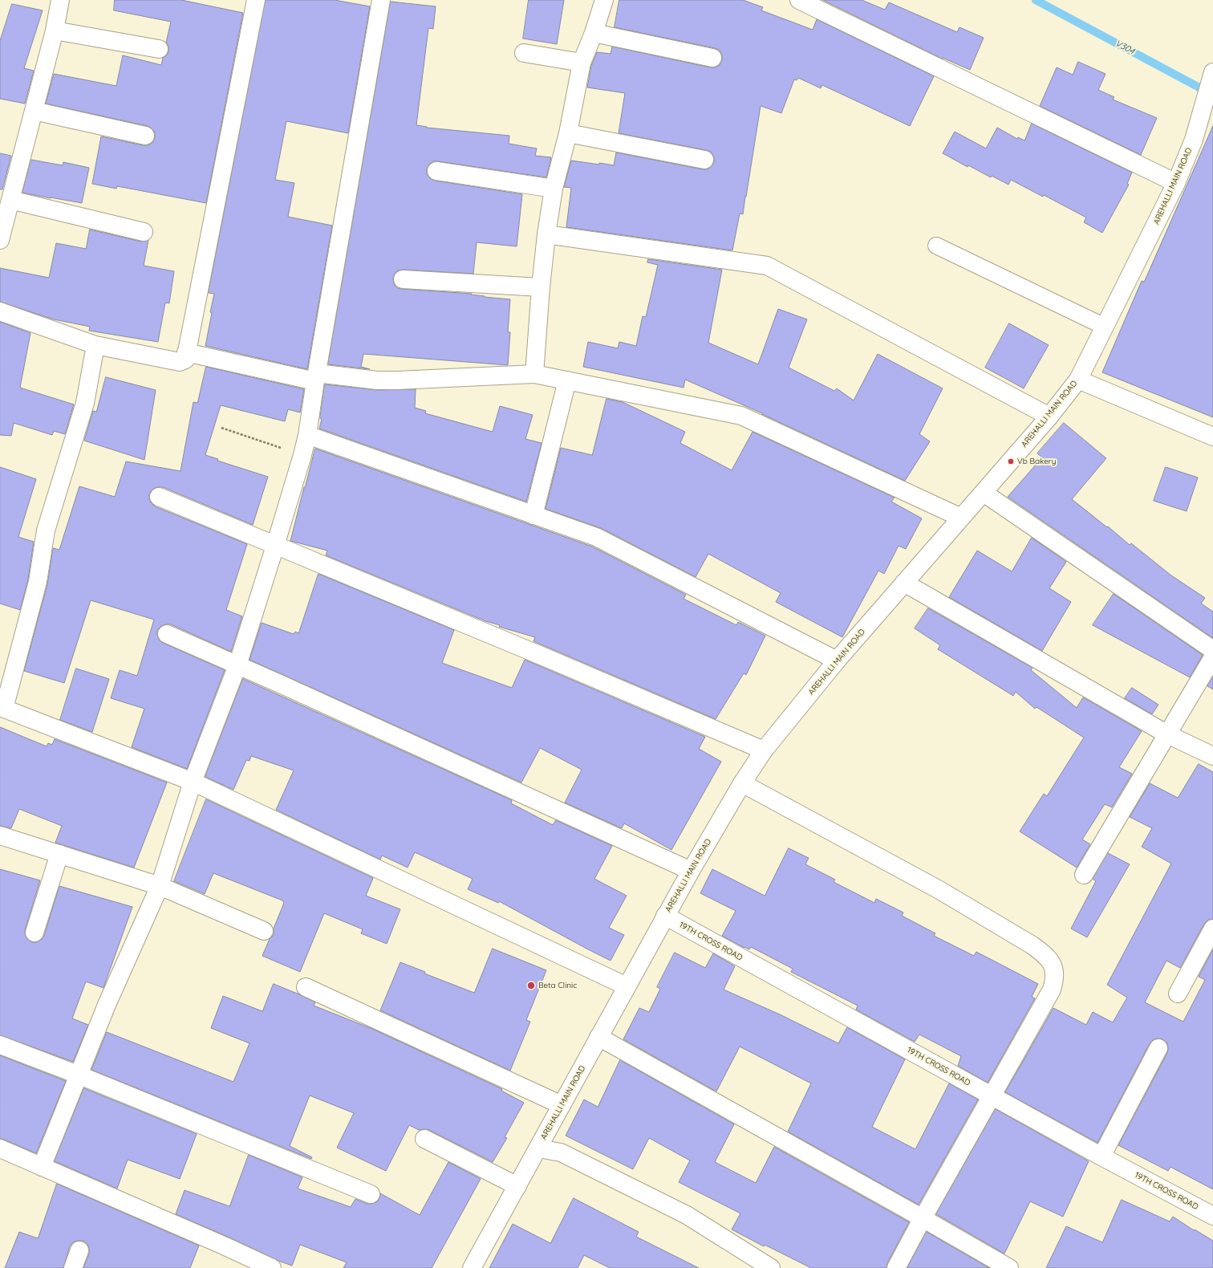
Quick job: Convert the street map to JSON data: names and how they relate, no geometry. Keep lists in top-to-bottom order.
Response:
{
  "streets": {
    "street": ["AREHALLI MAIN ROAD", "19TH CROSS ROAD"]
  },
  "crossings": [
    ["AREHALLI MAIN ROAD", "19TH CROSS ROAD"]
  ],
  "water": ["V304"],
  "places": ["Vb Bakery", "Beta Clinic"]
}
